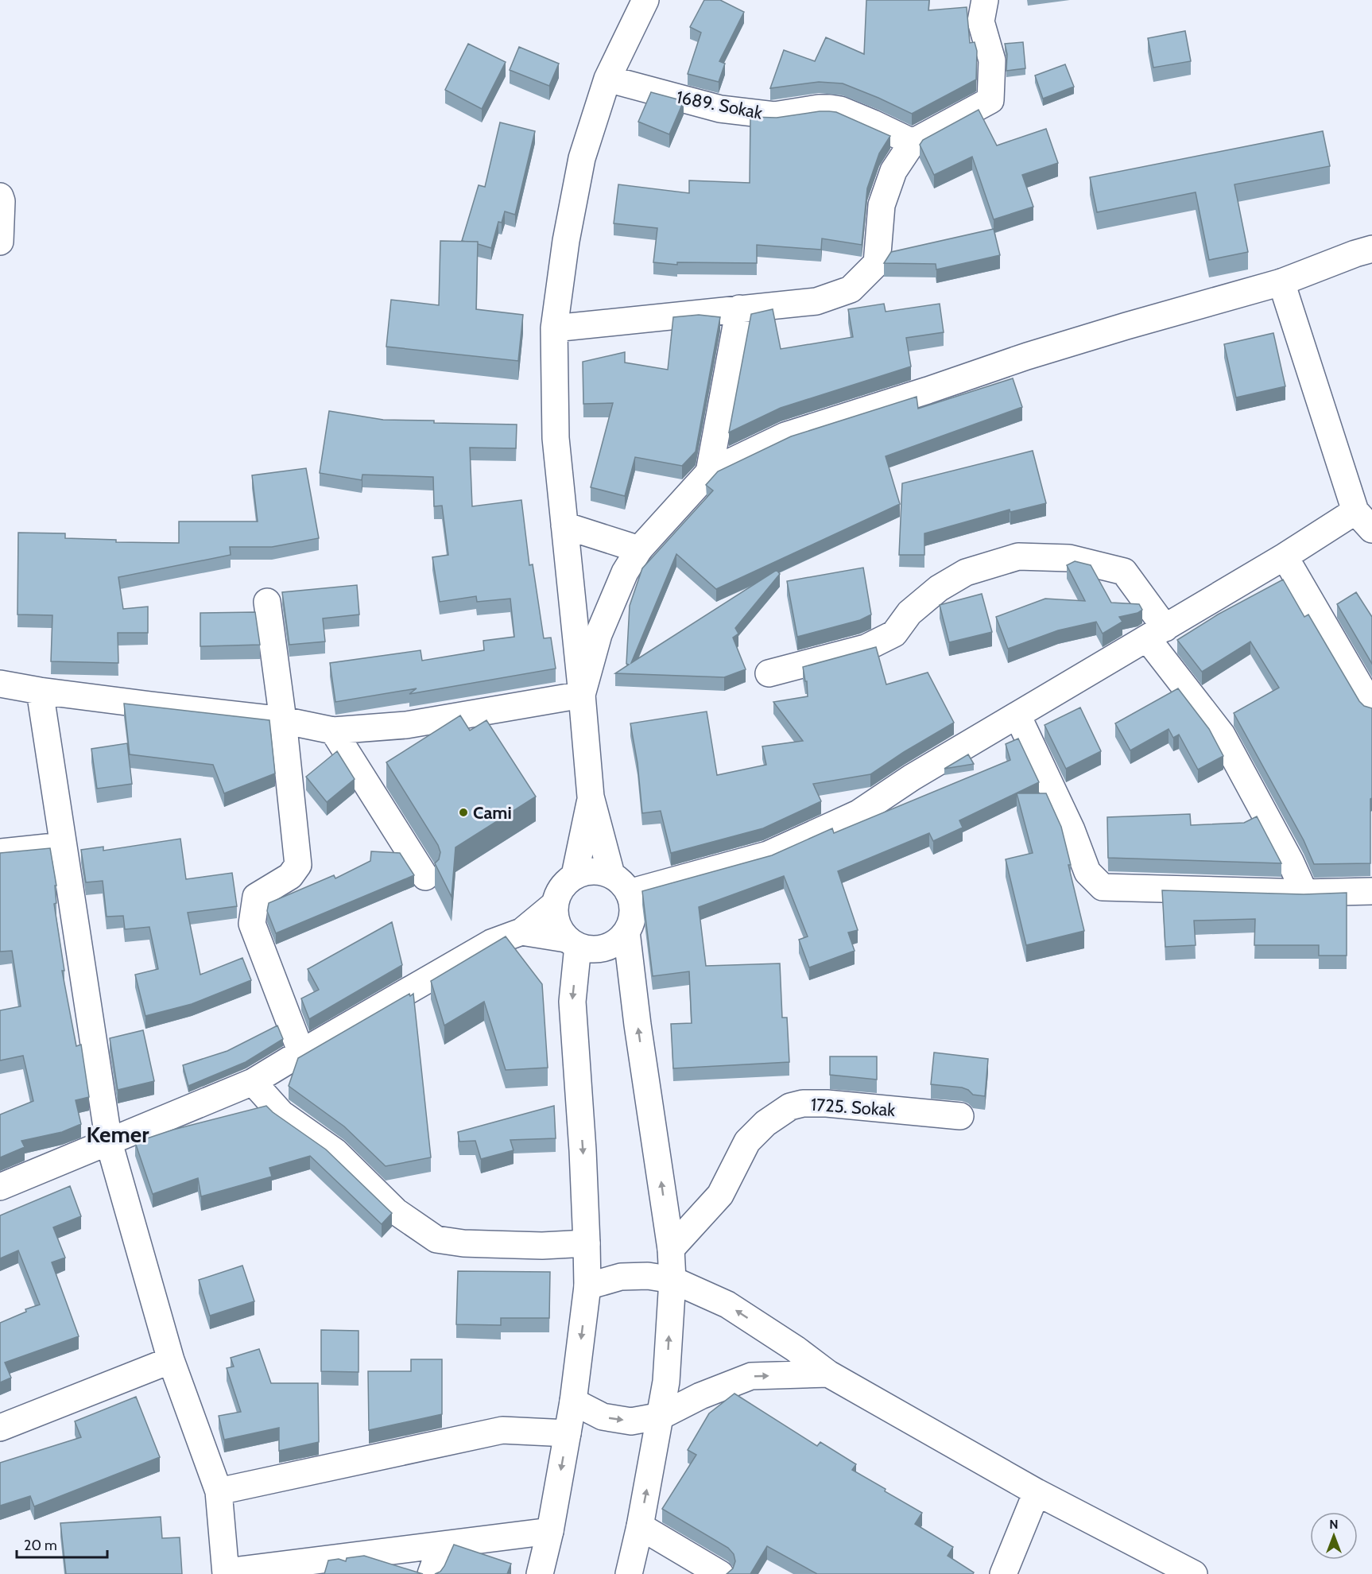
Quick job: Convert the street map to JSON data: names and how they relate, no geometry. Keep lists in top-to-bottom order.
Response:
{
  "streets": {
    "street": ["1689. Sokak", "1725. Sokak"]
  },
  "districts": ["Kemer"],
  "places": ["Cami"],
  "scale_bar": "20 m",
  "north": "top"
}
